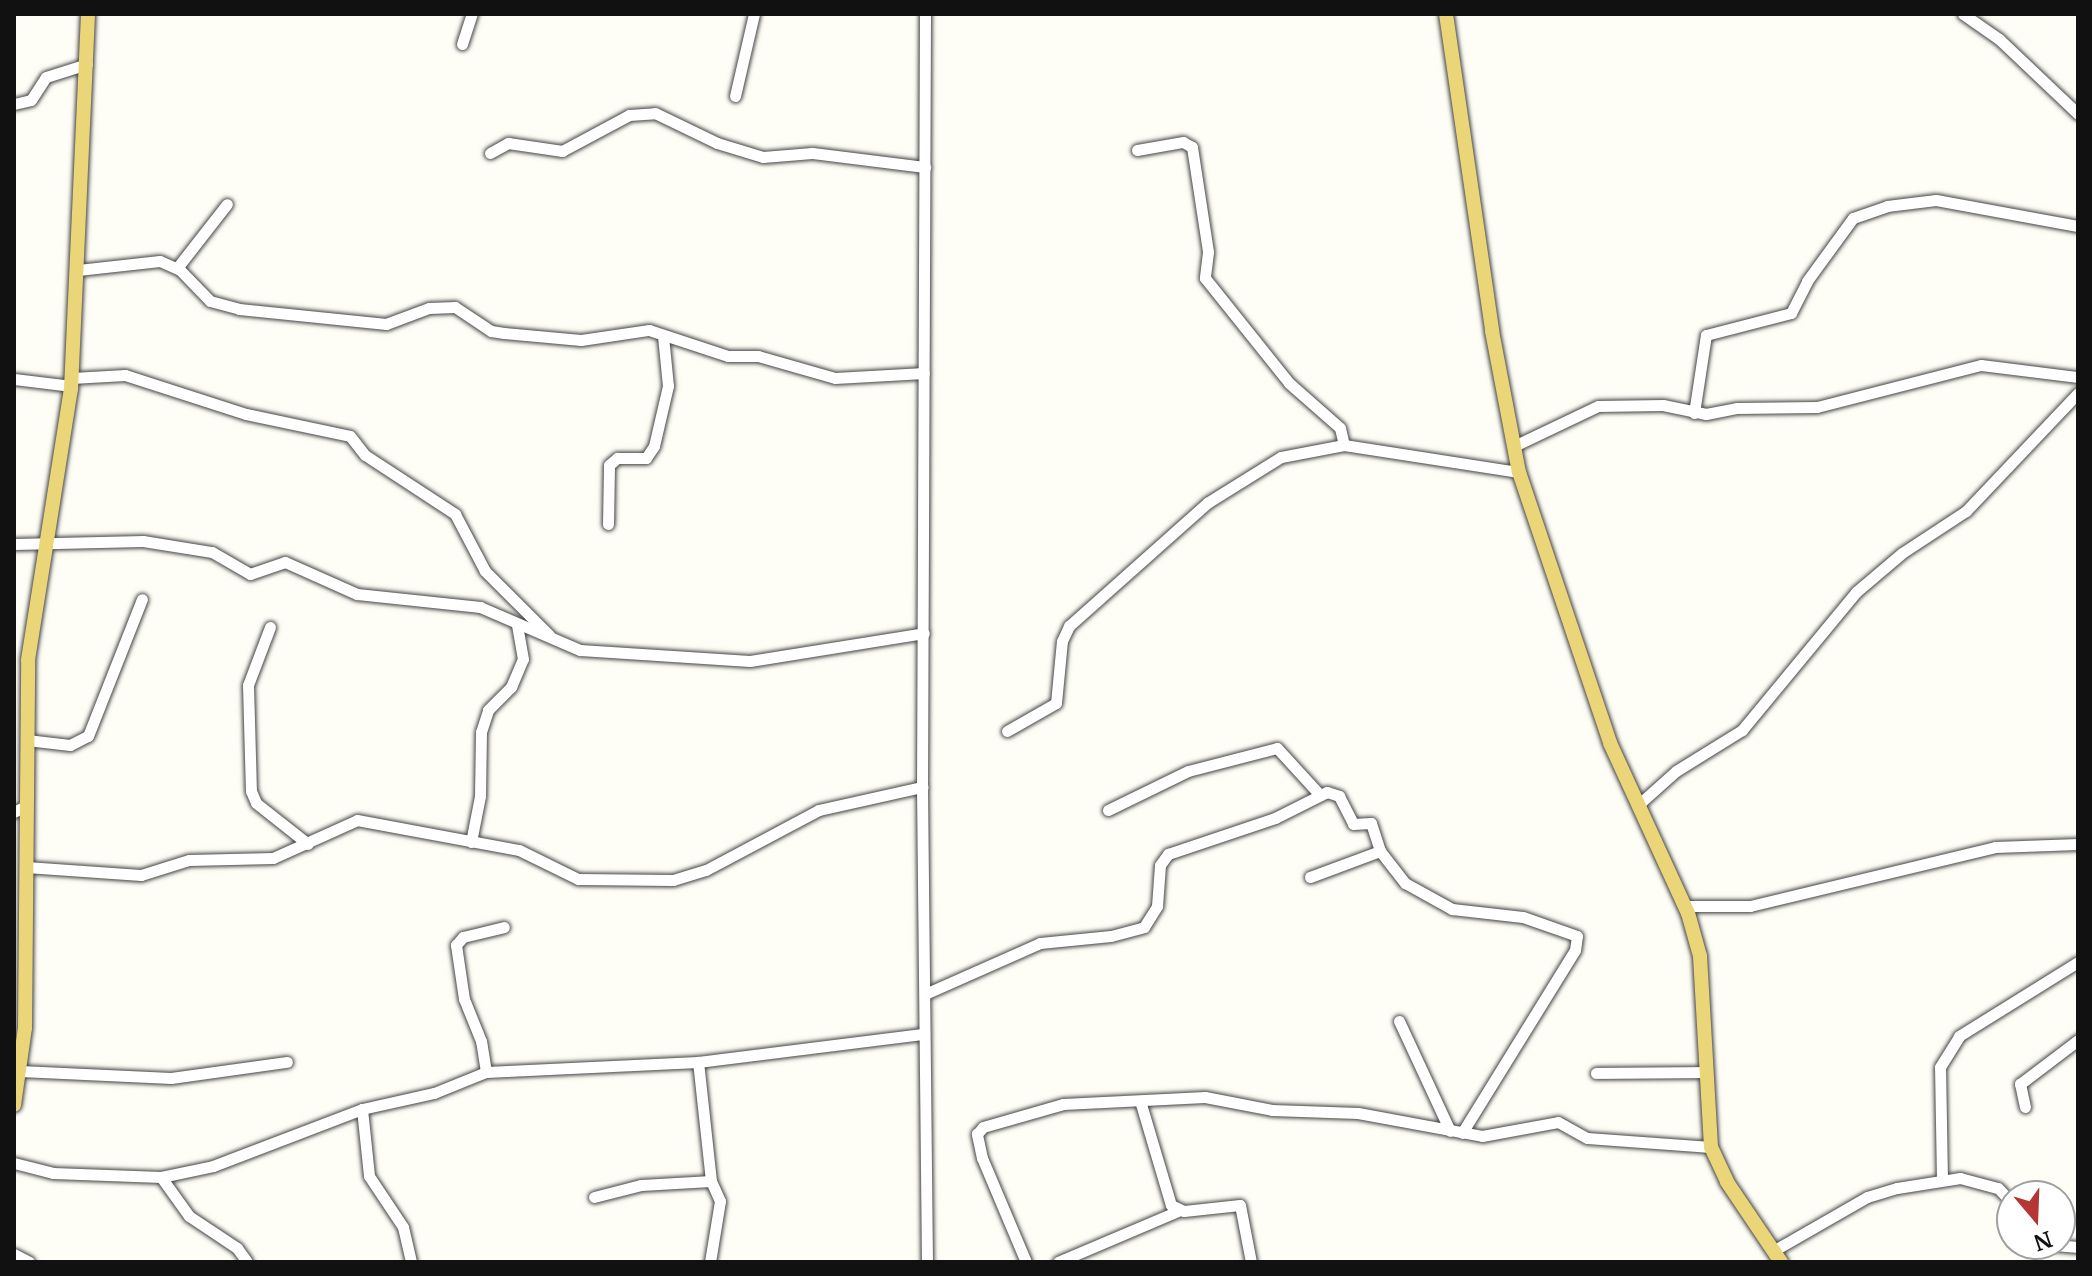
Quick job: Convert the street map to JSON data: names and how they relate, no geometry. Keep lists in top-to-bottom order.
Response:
{
  "north": "bottom"
}
